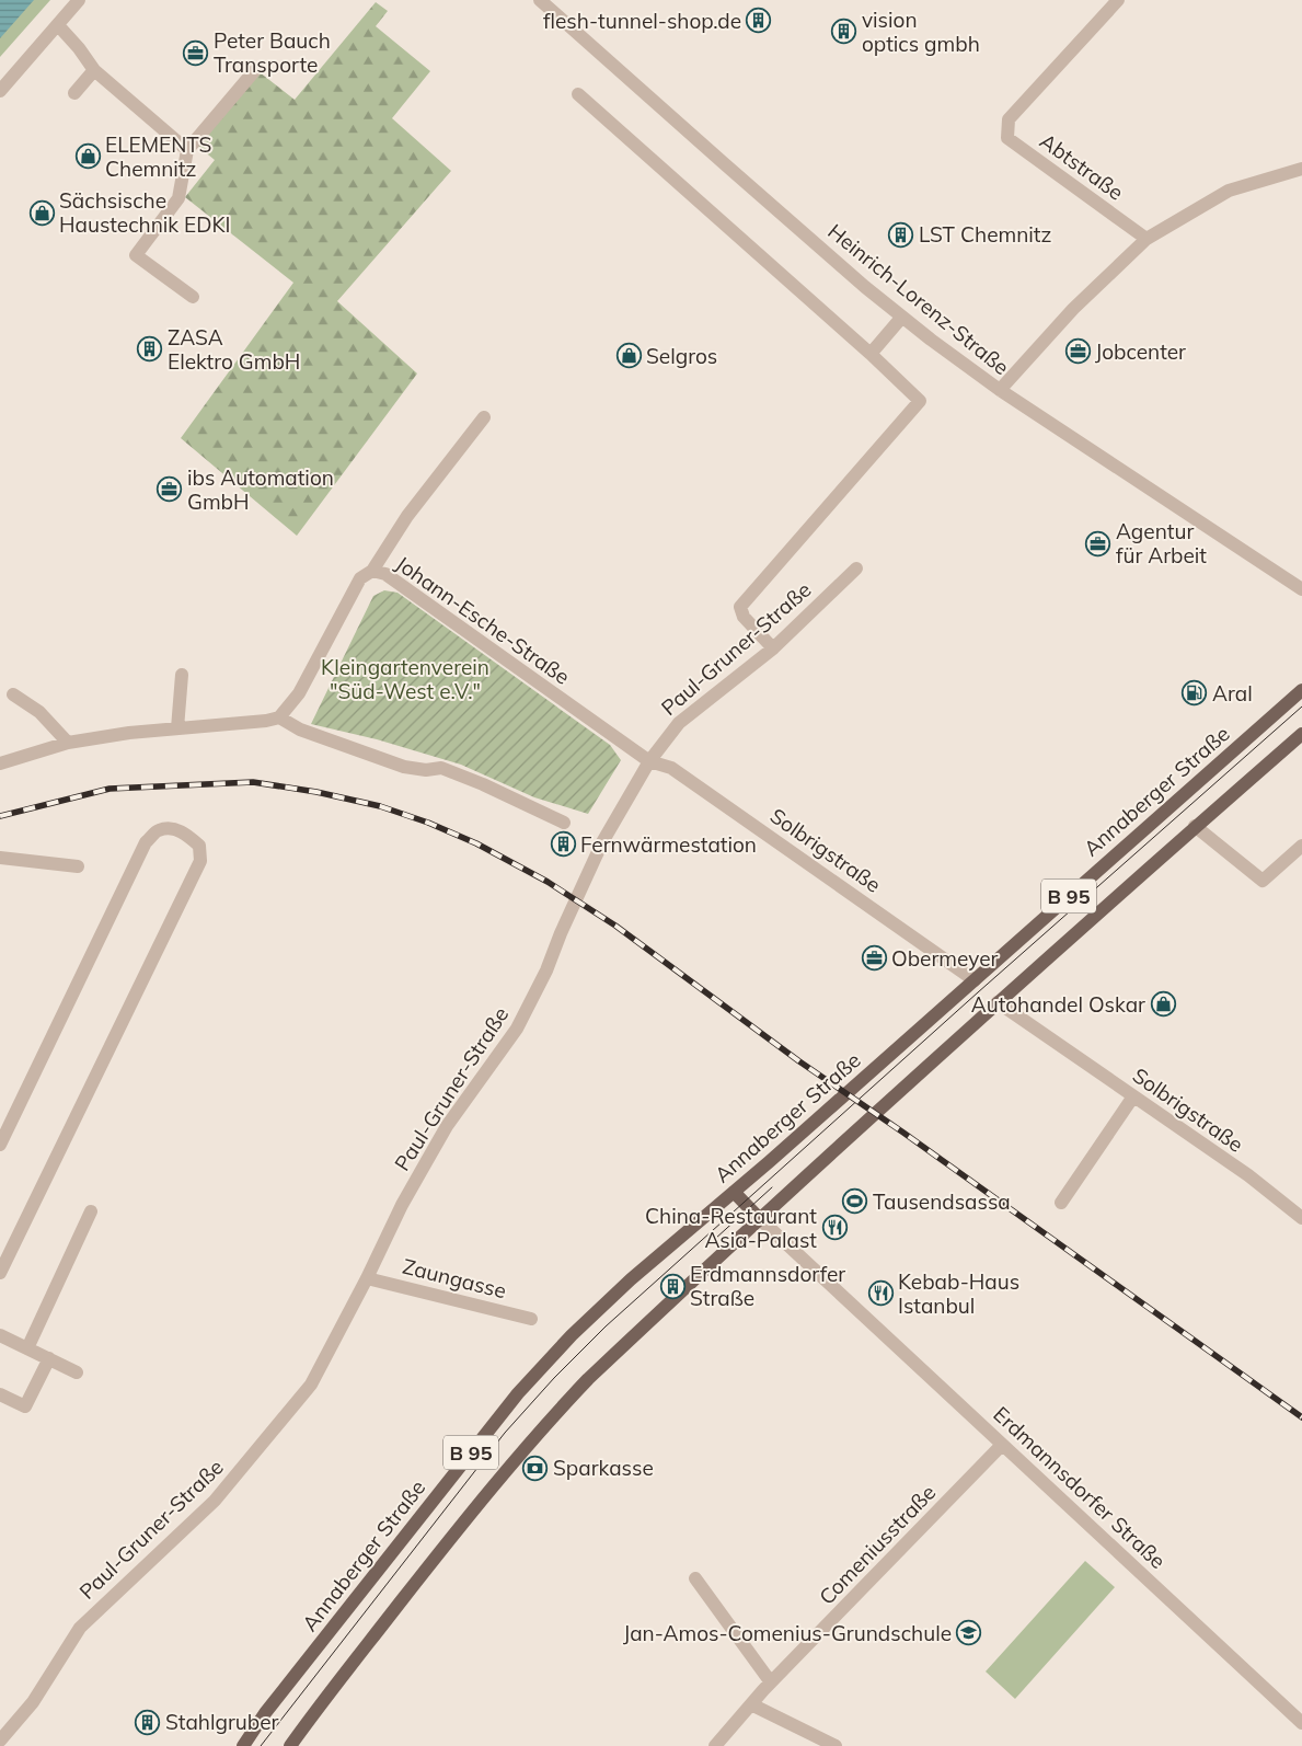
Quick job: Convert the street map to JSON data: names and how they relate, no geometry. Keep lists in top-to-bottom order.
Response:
{
  "streets": {
    "main road": ["Annaberger Straße", "B 95", "Erdmannsdorfer Straße"],
    "street": [
      "Abtstraße",
      "Heinrich-Lorenz-Straße",
      "Johann-Esche-Straße",
      "Paul-Gruner-Straße",
      "Solbrigstraße",
      "Zaungasse",
      "Comeniusstraße"
    ]
  },
  "crossings": [
    ["Johann-Esche-Straße", "Paul-Gruner-Straße"],
    ["Johann-Esche-Straße", "Solbrigstraße"],
    ["Paul-Gruner-Straße", "Solbrigstraße"],
    ["Paul-Gruner-Straße", "Zaungasse"],
    ["Annaberger Straße", "Solbrigstraße"],
    ["Annaberger Straße", "Erdmannsdorfer Straße"],
    ["Solbrigstraße", "B 95"],
    ["B 95", "Erdmannsdorfer Straße"],
    ["Erdmannsdorfer Straße", "Comeniusstraße"]
  ],
  "parks": ["Kleingartenverein \"Süd-West e.V.\""],
  "places": {
    "building": [
      "flesh-tunnel-shop.de",
      "vision optics gmbh",
      "LST Chemnitz",
      "ZASA Elektro GmbH",
      "Fernwärmestation",
      "Erdmannsdorfer Straße",
      "Stahlgruber"
    ],
    "office": [
      "Peter Bauch Transporte",
      "Jobcenter",
      "ibs Automation GmbH",
      "Agentur für Arbeit",
      "Obermeyer"
    ],
    "shop": [
      "ELEMENTS Chemnitz",
      "Sächsische Haustechnik EDKI",
      "Selgros",
      "Autohandel Oskar"
    ],
    "fuel station": ["Aral"],
    "sports": ["Tausendsassa"],
    "restaurant": ["China-Restaurant Asia-Palast", "Kebab-Haus Istanbul"],
    "bank": ["Sparkasse"],
    "school or university": ["Jan-Amos-Comenius-Grundschule"]
  }
}
